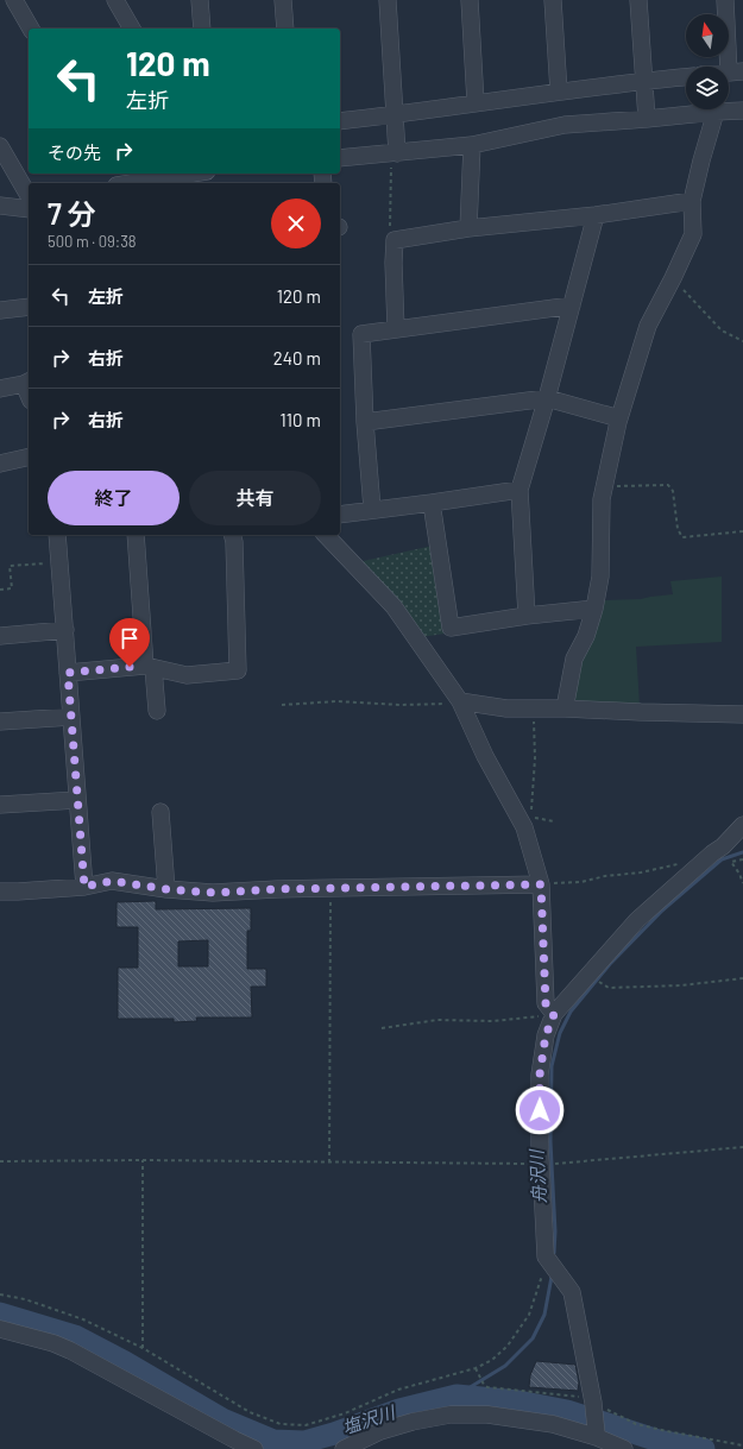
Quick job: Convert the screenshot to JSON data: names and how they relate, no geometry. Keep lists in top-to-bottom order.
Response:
{
  "water": ["舟沢川", "塩沢川"],
  "north": "top",
  "page": {
    "turn": ["120 m", "左折"],
    "then": "その先",
    "heading": ["7 分", "500 m · 09:38"],
    "list": [
      {
        "name": "左折",
        "value": "120 m"
      },
      {
        "name": "右折",
        "value": "240 m"
      },
      {
        "name": "右折",
        "value": "110 m"
      }
    ],
    "buttons": ["終了", "共有"]
  }
}
